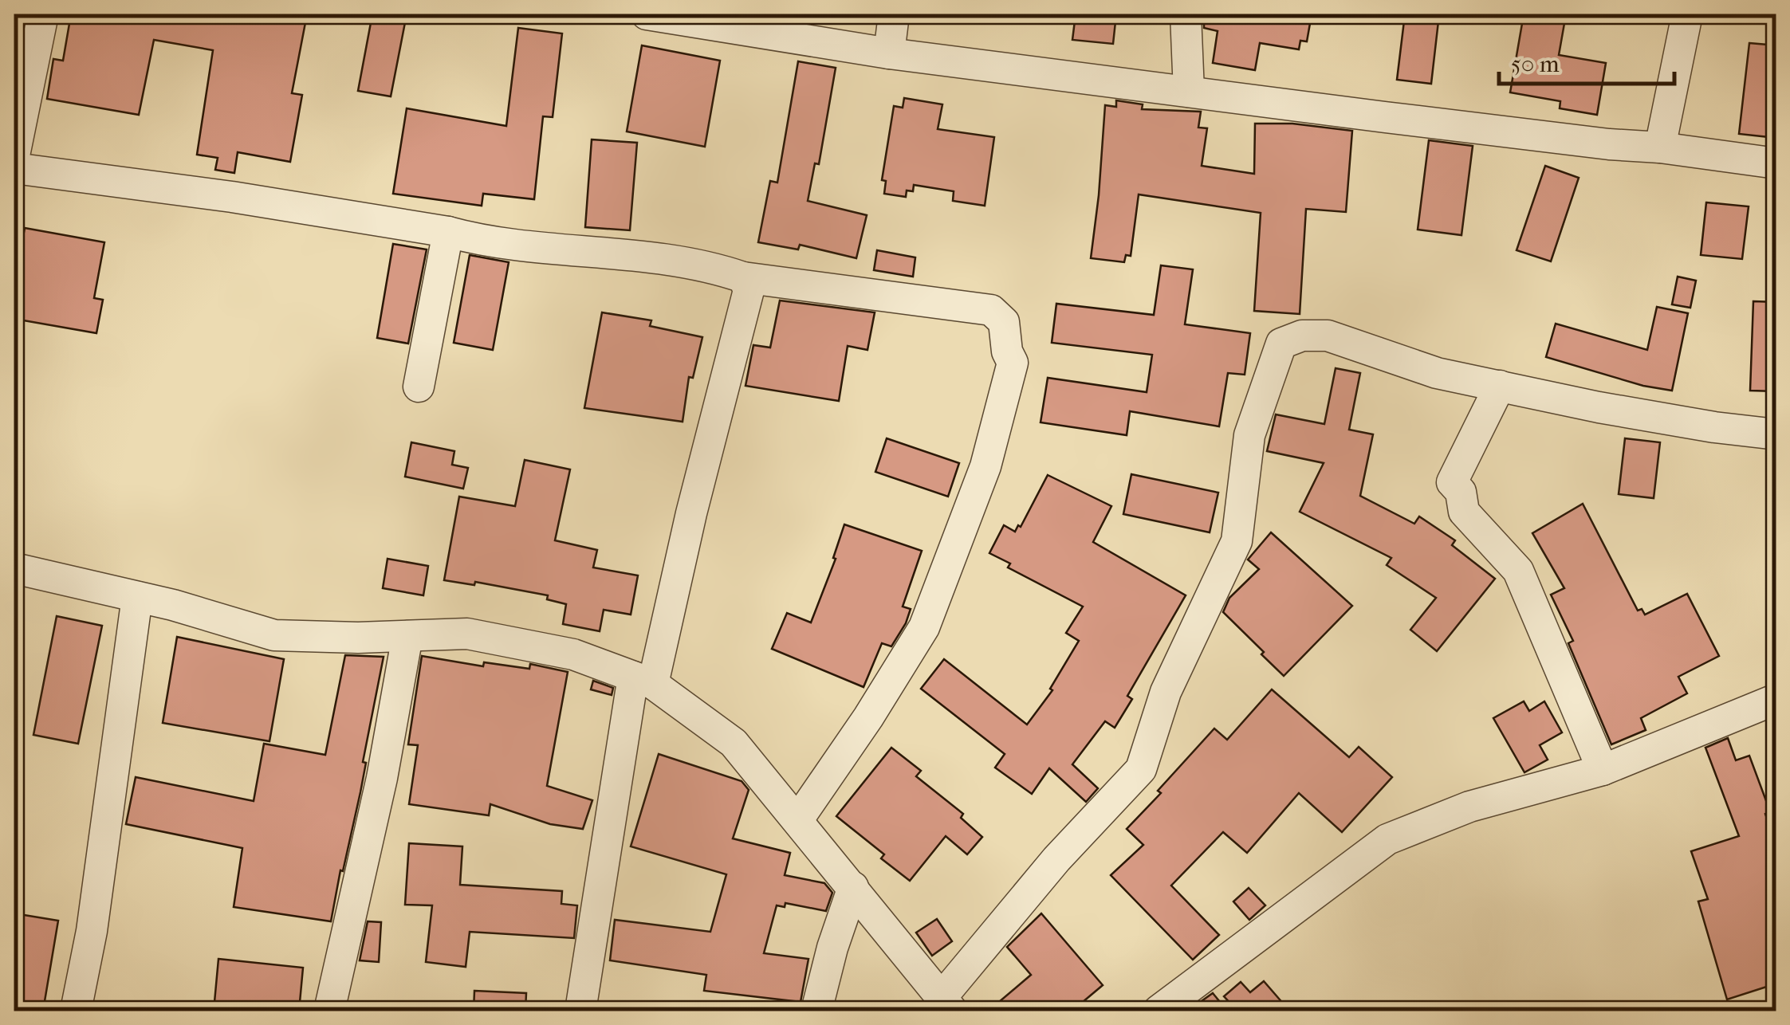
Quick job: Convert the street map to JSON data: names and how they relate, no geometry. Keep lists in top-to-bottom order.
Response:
{
  "scale_bar": "50 m"
}
